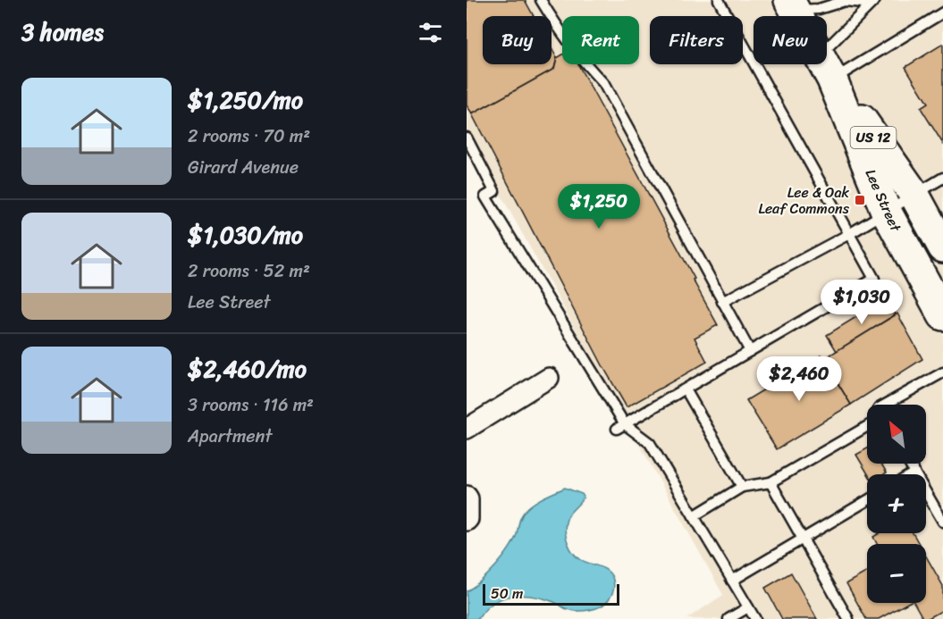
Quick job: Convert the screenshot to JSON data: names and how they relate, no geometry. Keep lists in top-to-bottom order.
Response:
{
  "streets": {
    "main road": ["US 12", "Lee Street"]
  },
  "places": {
    "transit": ["Lee & Oak Leaf Commons"]
  },
  "scale_bar": "50 m",
  "north": "top left",
  "page": {
    "heading": "3 homes",
    "chip": [
      "Buy",
      "Rent",
      "Filters",
      "New"
    ],
    "list": [
      {
        "name": "$1,250/mo",
        "note": "2 rooms · 70 m² · Girard Avenue"
      },
      {
        "name": "$1,030/mo",
        "note": "2 rooms · 52 m² · Lee Street"
      },
      {
        "name": "$2,460/mo",
        "note": "3 rooms · 116 m² · Apartment"
      }
    ],
    "price": ["$1,250", "$1,030", "$2,460"],
    "map_buttons": ["+", "−"],
    "scale": "50 m"
  }
}
